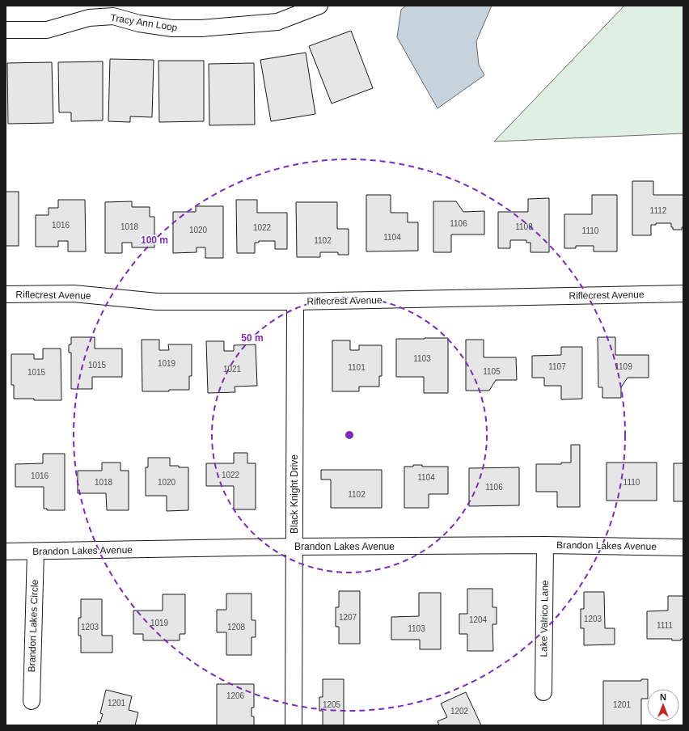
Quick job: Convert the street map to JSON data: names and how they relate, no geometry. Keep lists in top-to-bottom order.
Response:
{
  "streets": {
    "street": [
      "Tracy Ann Loop",
      "Riflecrest Avenue",
      "Black Knight Drive",
      "Brandon Lakes Avenue",
      "Lake Valrico Lane",
      "Brandon Lakes Circle"
    ]
  },
  "crossings": [
    ["Riflecrest Avenue", "Black Knight Drive"],
    ["Black Knight Drive", "Brandon Lakes Avenue"],
    ["Brandon Lakes Avenue", "Lake Valrico Lane"],
    ["Brandon Lakes Avenue", "Brandon Lakes Circle"]
  ],
  "house_numbers": [
    "1112",
    "1106",
    "1016",
    "1018",
    "1108",
    "1022",
    "1020",
    "1110",
    "1104",
    "1102",
    "1103",
    "1019",
    "1015",
    "1107",
    "1109",
    "1101",
    "1021",
    "1105",
    "1015",
    "1022",
    "1016",
    "1104",
    "1018",
    "1020",
    "1110",
    "1106",
    "1102",
    "1207",
    "1203",
    "1204",
    "1019",
    "1111",
    "1203",
    "1208",
    "1103",
    "1206",
    "1201",
    "1205",
    "1201",
    "1202"
  ],
  "north": "top",
  "rings": ["100 m", "50 m"]
}
